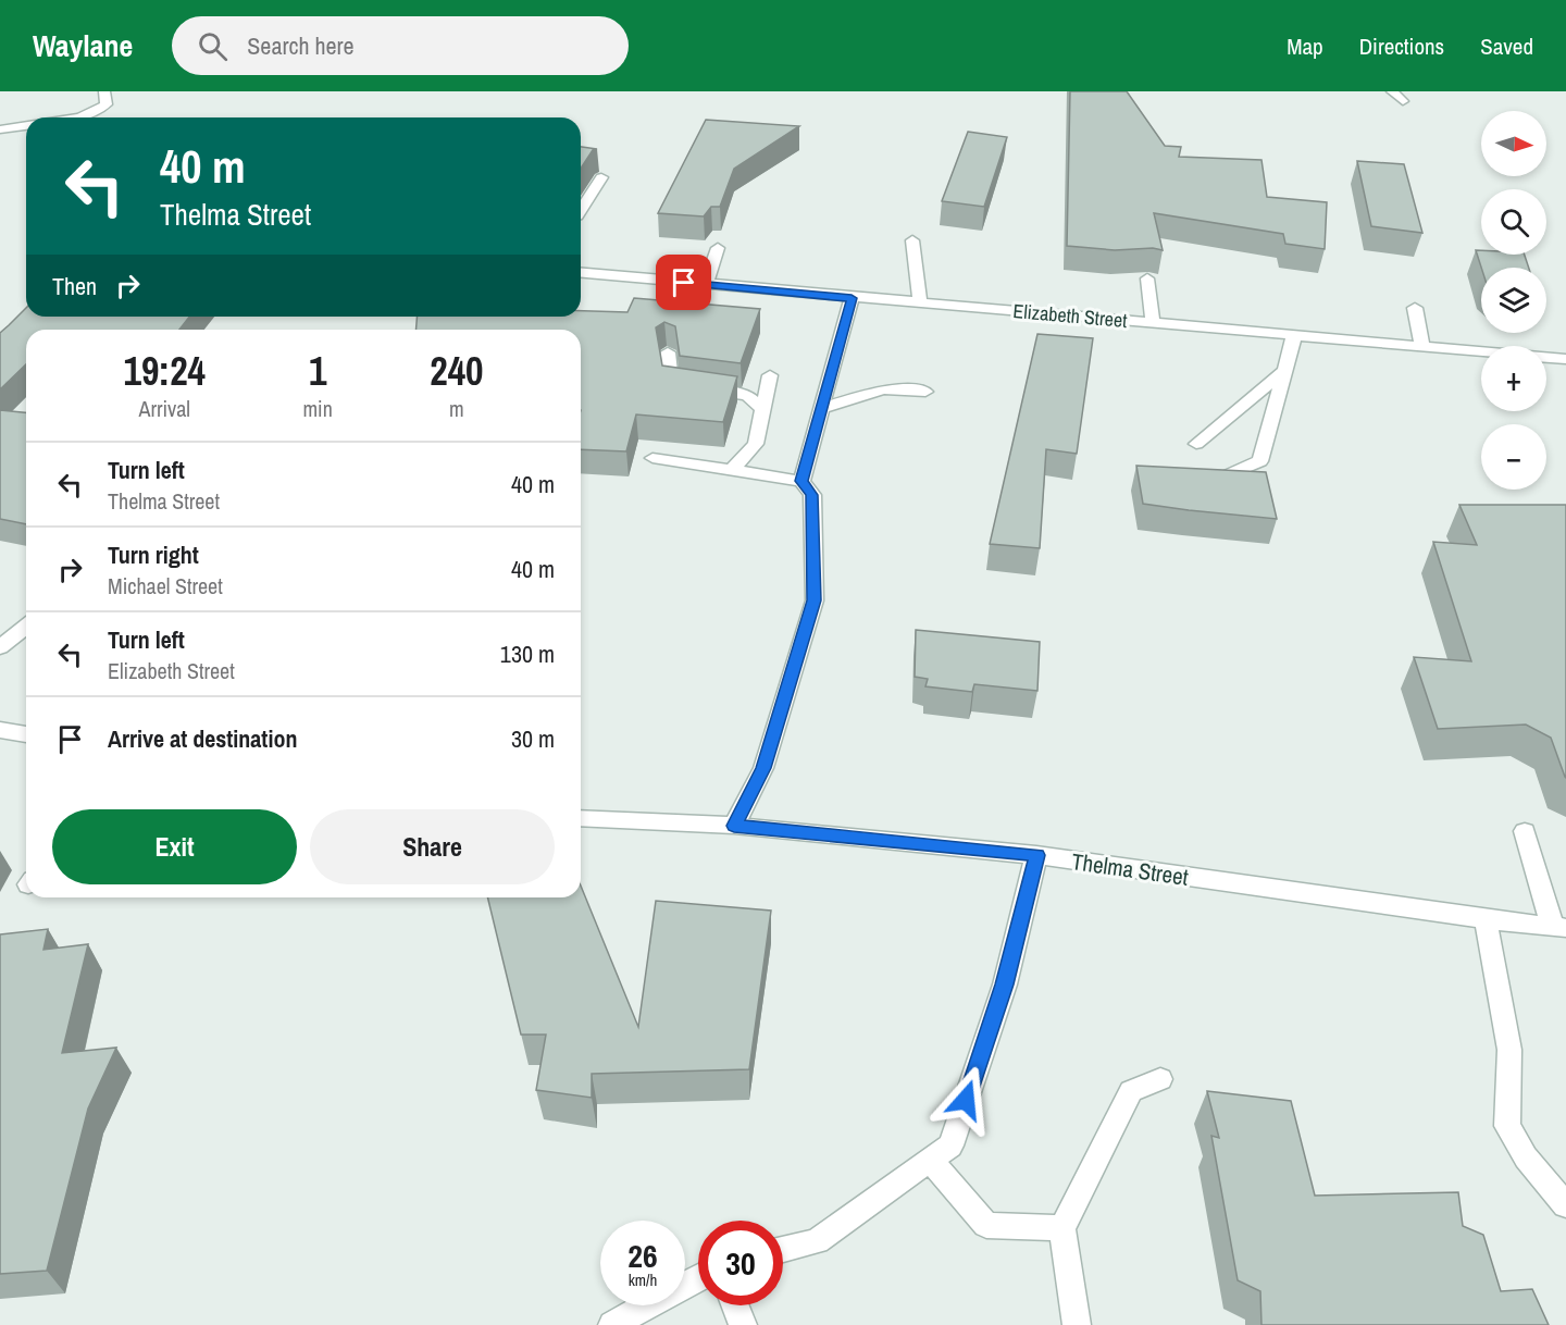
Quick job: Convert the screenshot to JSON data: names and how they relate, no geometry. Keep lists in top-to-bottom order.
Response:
{
  "streets": {
    "street": ["Elizabeth Street", "Thelma Street"]
  },
  "north": "right",
  "page": {
    "header": "Waylane",
    "search": "Search here",
    "nav": ["Map", "Directions", "Saved"],
    "map_buttons": ["+", "−"],
    "turn": ["40 m", "Thelma Street"],
    "then": "Then",
    "eta": [
      "19:24",
      "Arrival",
      "1",
      "min",
      "240",
      "m"
    ],
    "list": [
      {
        "name": "Turn left",
        "note": "Thelma Street",
        "value": "40 m"
      },
      {
        "name": "Turn right",
        "note": "Michael Street",
        "value": "40 m"
      },
      {
        "name": "Turn left",
        "note": "Elizabeth Street",
        "value": "130 m"
      },
      {
        "name": "Arrive at destination",
        "value": "30 m"
      }
    ],
    "buttons": ["Exit", "Share"],
    "speed": "26 km/h",
    "limit": "30"
  }
}
